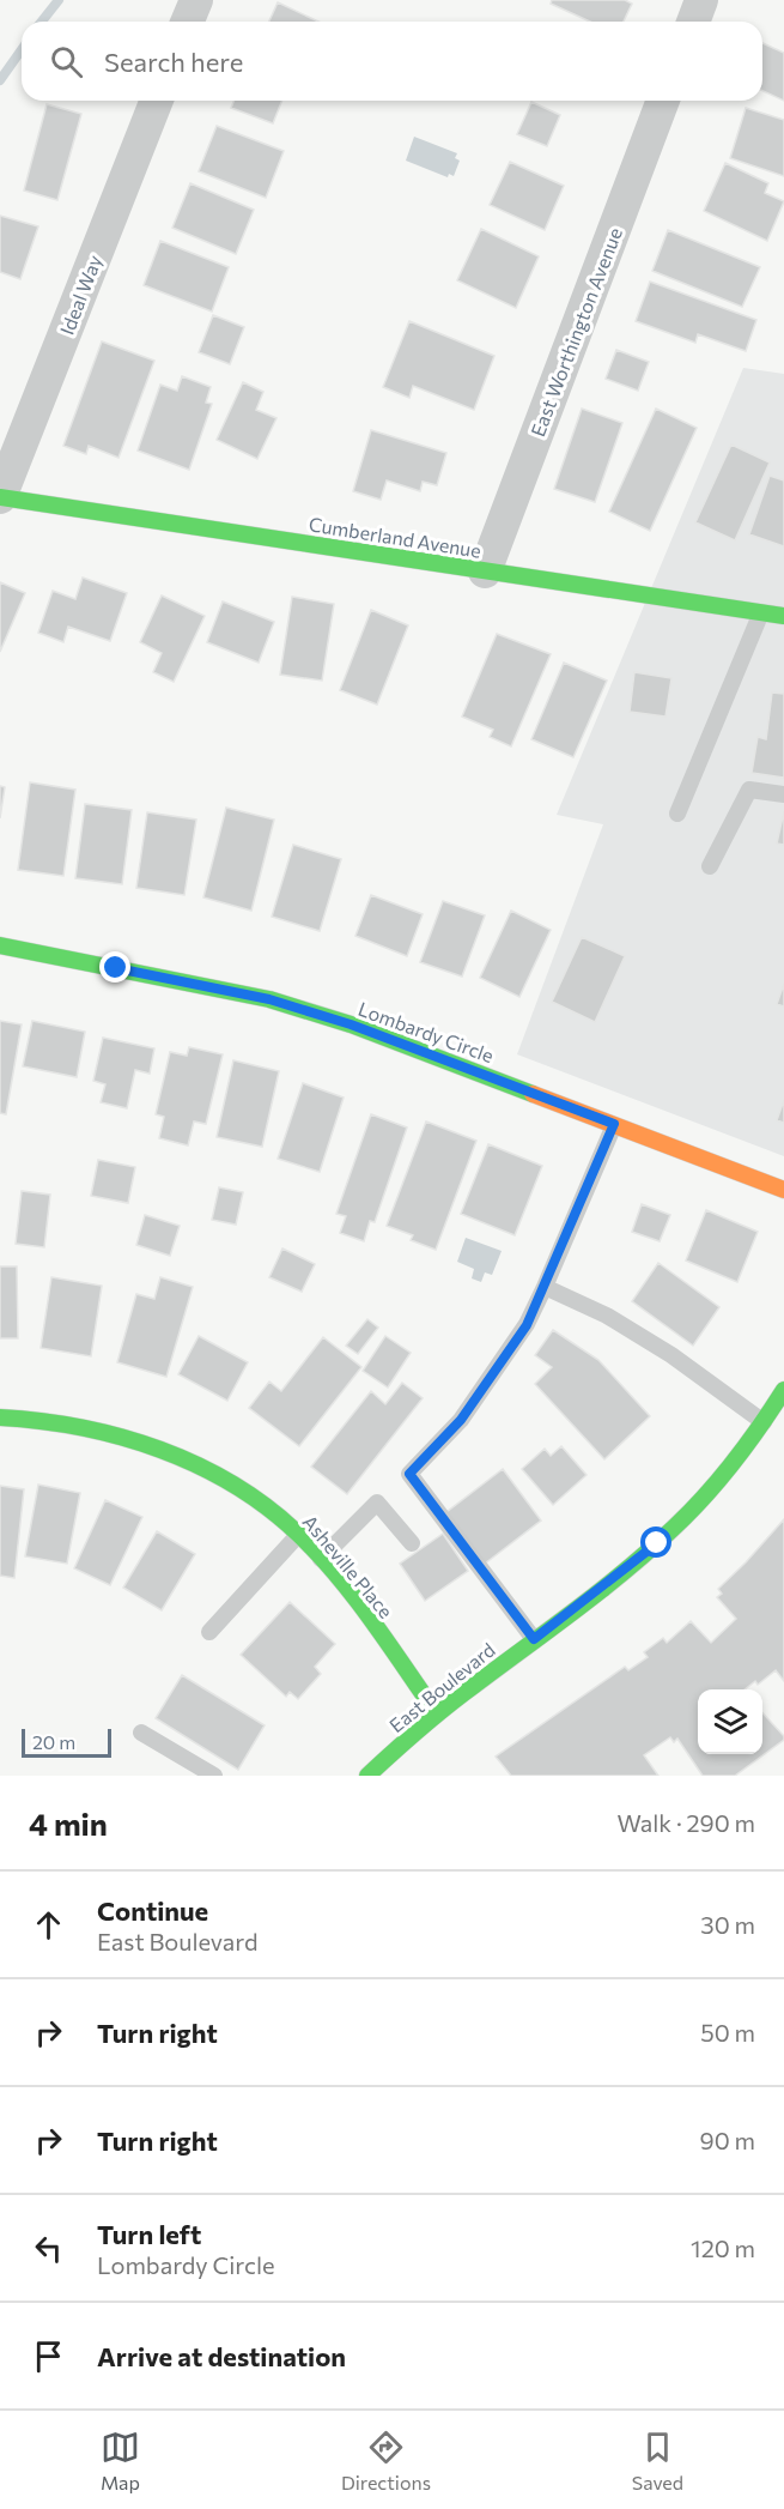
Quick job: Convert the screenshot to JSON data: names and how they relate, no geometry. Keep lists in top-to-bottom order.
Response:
{
  "streets": {
    "street": [
      "Ideal Way",
      "East Worthington Avenue",
      "Cumberland Avenue",
      "Lombardy Circle",
      "Asheville Place",
      "East Boulevard"
    ]
  },
  "crossings": [
    ["Ideal Way", "Cumberland Avenue"],
    ["East Worthington Avenue", "Cumberland Avenue"],
    ["Asheville Place", "East Boulevard"]
  ],
  "scale_bar": "20 m",
  "page": {
    "search": "Search here",
    "scale": "20 m",
    "heading": ["4 min", "Walk · 290 m"],
    "list": [
      ["Continue", "East Boulevard", "30 m"],
      ["Turn right", "50 m"],
      ["Turn right", "90 m"],
      ["Turn left", "Lombardy Circle", "120 m"],
      "Arrive at destination"
    ],
    "nav": ["Map", "Directions", "Saved"]
  }
}
